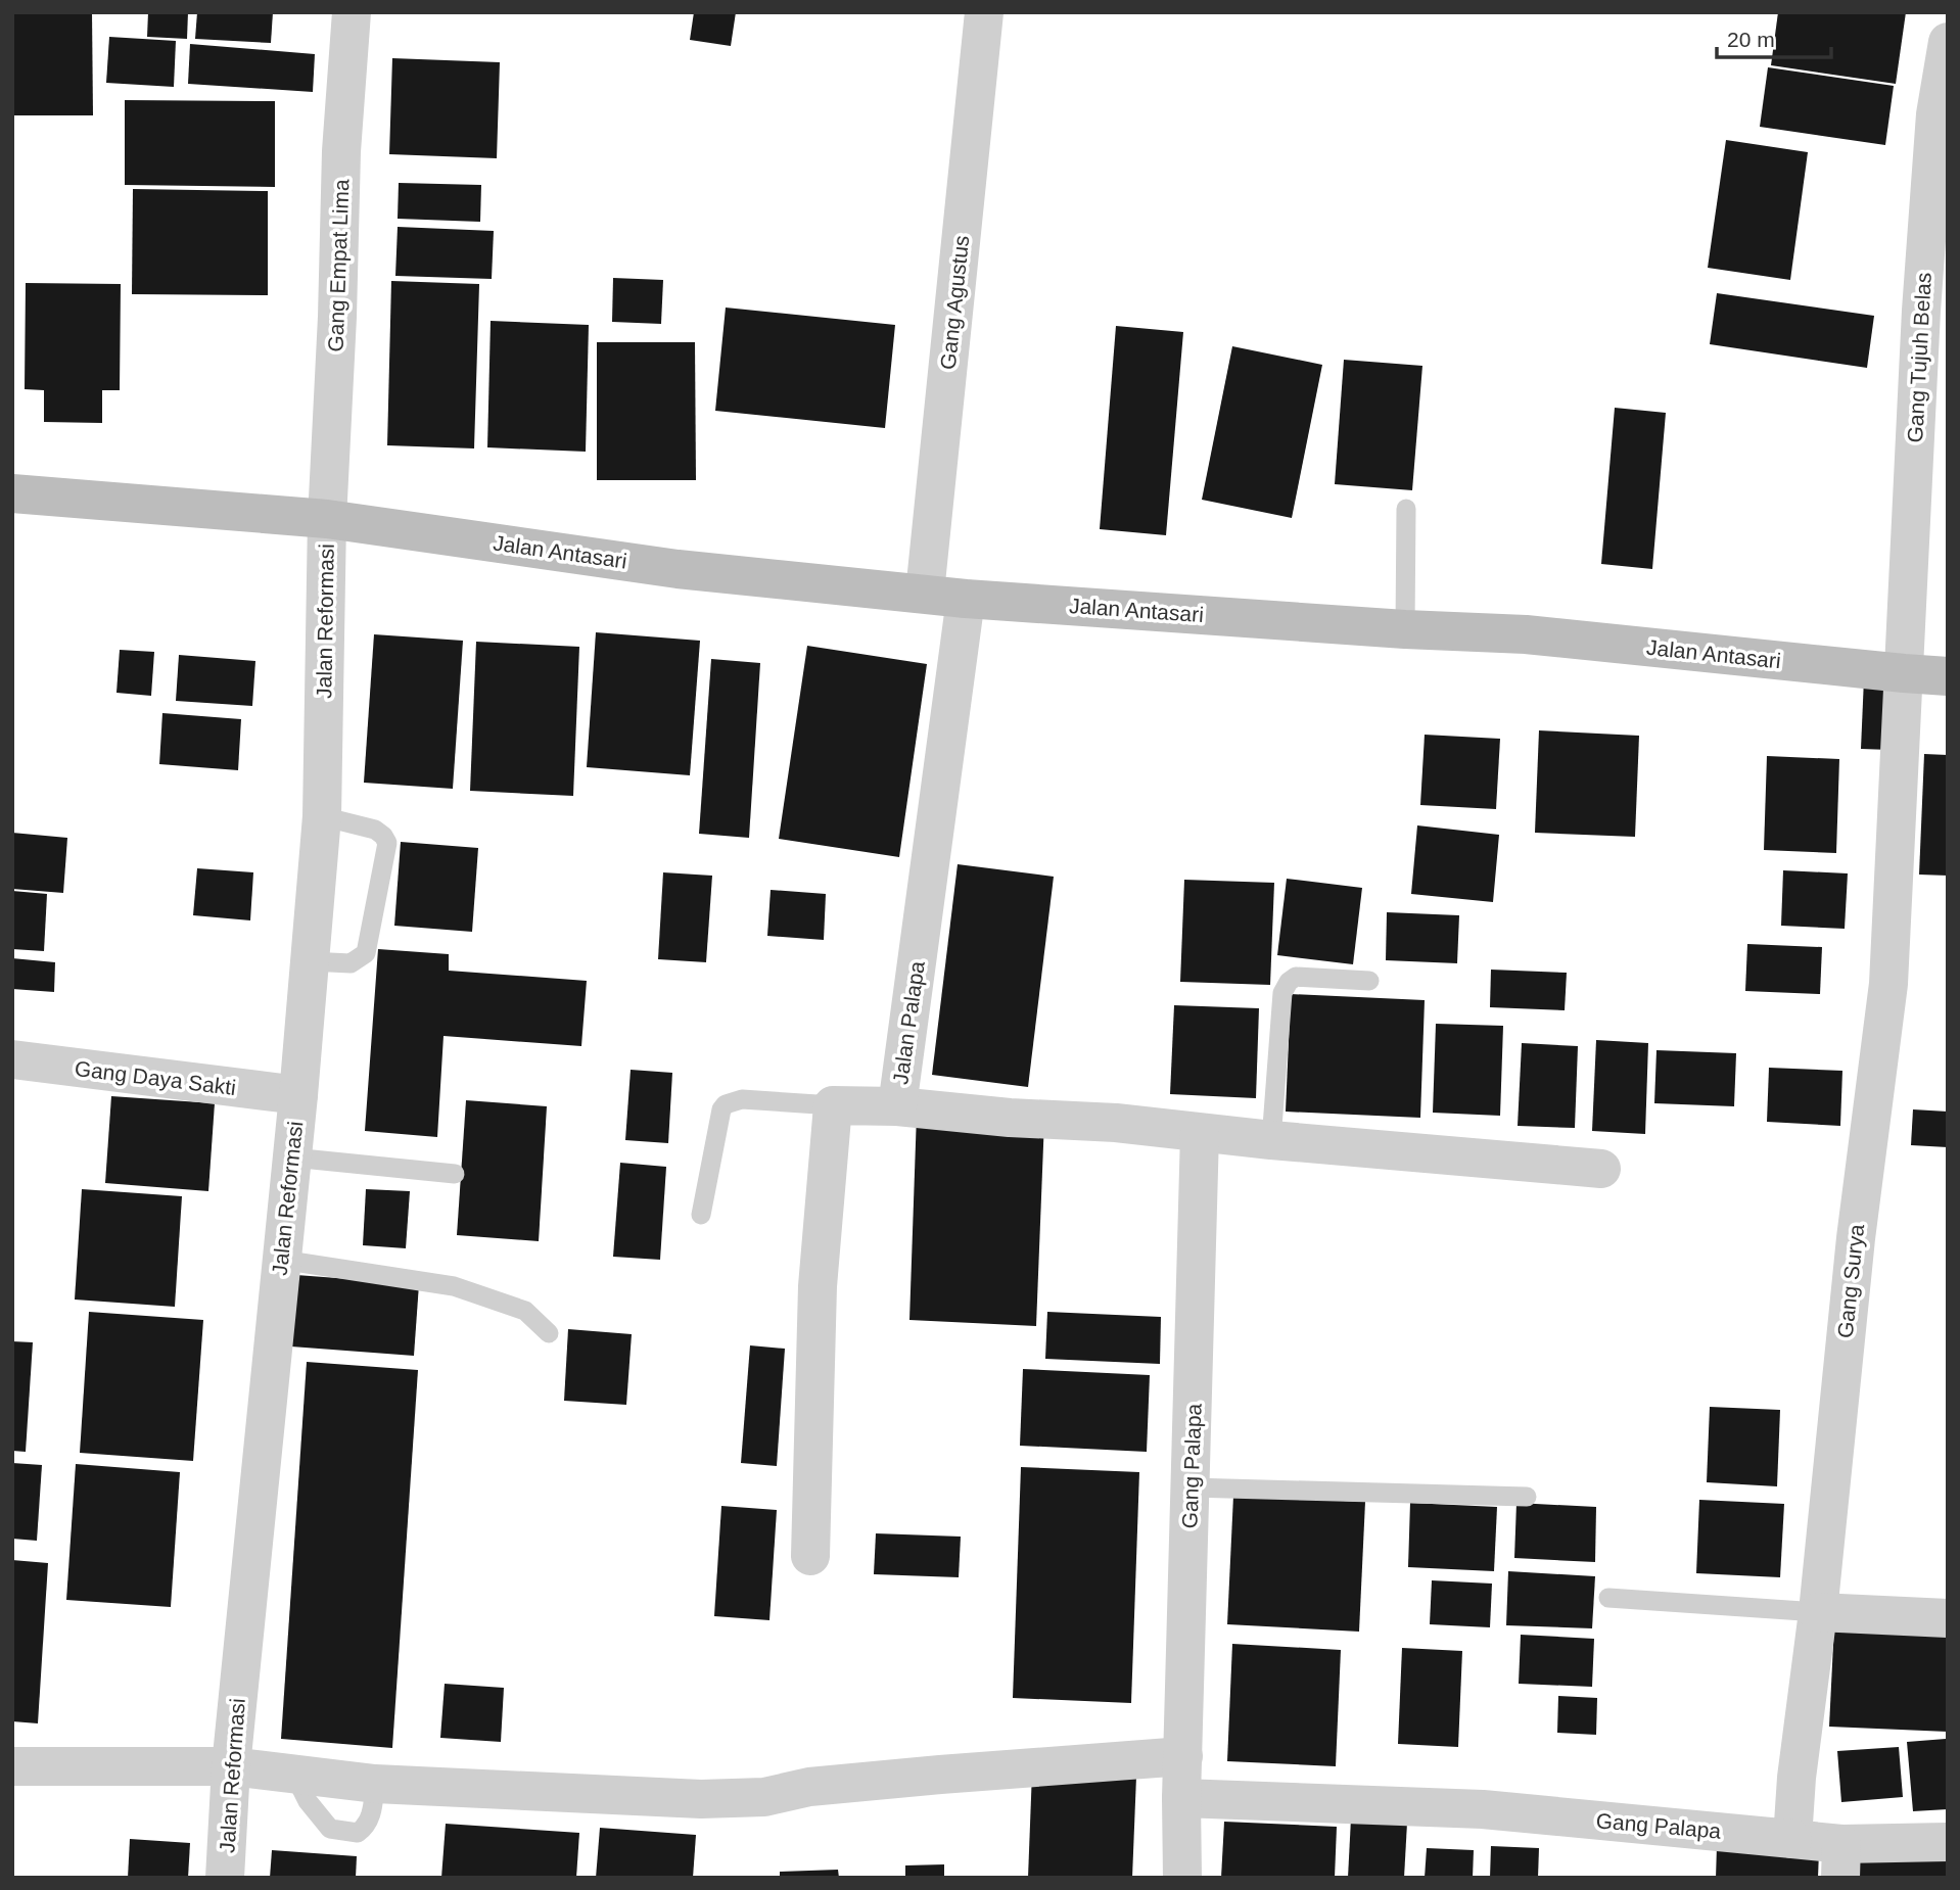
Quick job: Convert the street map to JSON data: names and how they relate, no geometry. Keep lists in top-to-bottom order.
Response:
{
  "streets": {
    "street": [
      "Gang Empat Lima",
      "Gang Agustus",
      "Gang Tujuh Belas",
      "Jalan Antasari",
      "Jalan Reformasi",
      "Jalan Palapa",
      "Gang Daya Sakti",
      "Gang Surya",
      "Gang Palapa"
    ]
  },
  "crossings": [
    ["Gang Empat Lima", "Jalan Antasari"],
    ["Gang Empat Lima", "Jalan Reformasi"],
    ["Gang Agustus", "Jalan Antasari"],
    ["Gang Tujuh Belas", "Jalan Antasari"],
    ["Gang Tujuh Belas", "Gang Surya"],
    ["Jalan Antasari", "Jalan Reformasi"],
    ["Jalan Antasari", "Jalan Palapa"],
    ["Jalan Antasari", "Gang Surya"],
    ["Jalan Reformasi", "Gang Daya Sakti"],
    ["Gang Surya", "Gang Palapa"]
  ],
  "scale_bar": "20 m"
}
